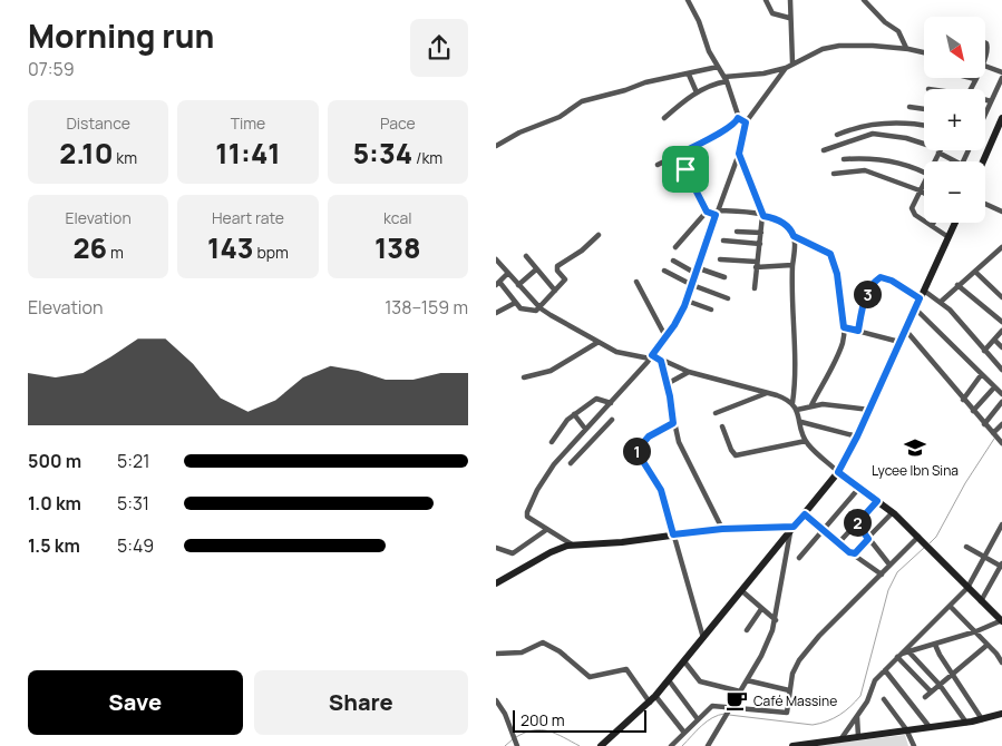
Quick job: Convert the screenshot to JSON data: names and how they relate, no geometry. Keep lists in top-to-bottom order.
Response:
{
  "places": {
    "school or university": ["Lycee Ibn Sina"],
    "cafe": ["Café Massine"]
  },
  "scale_bar": "200 m",
  "north": "bottom right",
  "page": {
    "heading": ["Morning run", "07:59"],
    "map_buttons": ["+", "−"],
    "stats": [
      ["Distance", "2.10 km"],
      ["Time", "11:41"],
      ["Pace", "5:34 /km"],
      ["Elevation", "26 m"],
      ["Heart rate", "143 bpm"],
      ["kcal", "138"]
    ],
    "pins": ["3", "1", "2"],
    "chart": ["Elevation", "138–159 m"],
    "list": [
      {
        "name": "500 m",
        "note": "5:21"
      },
      {
        "name": "1.0 km",
        "note": "5:31"
      },
      {
        "name": "1.5 km",
        "note": "5:49"
      }
    ],
    "buttons": ["Save", "Share"],
    "scale": "200 m"
  }
}
